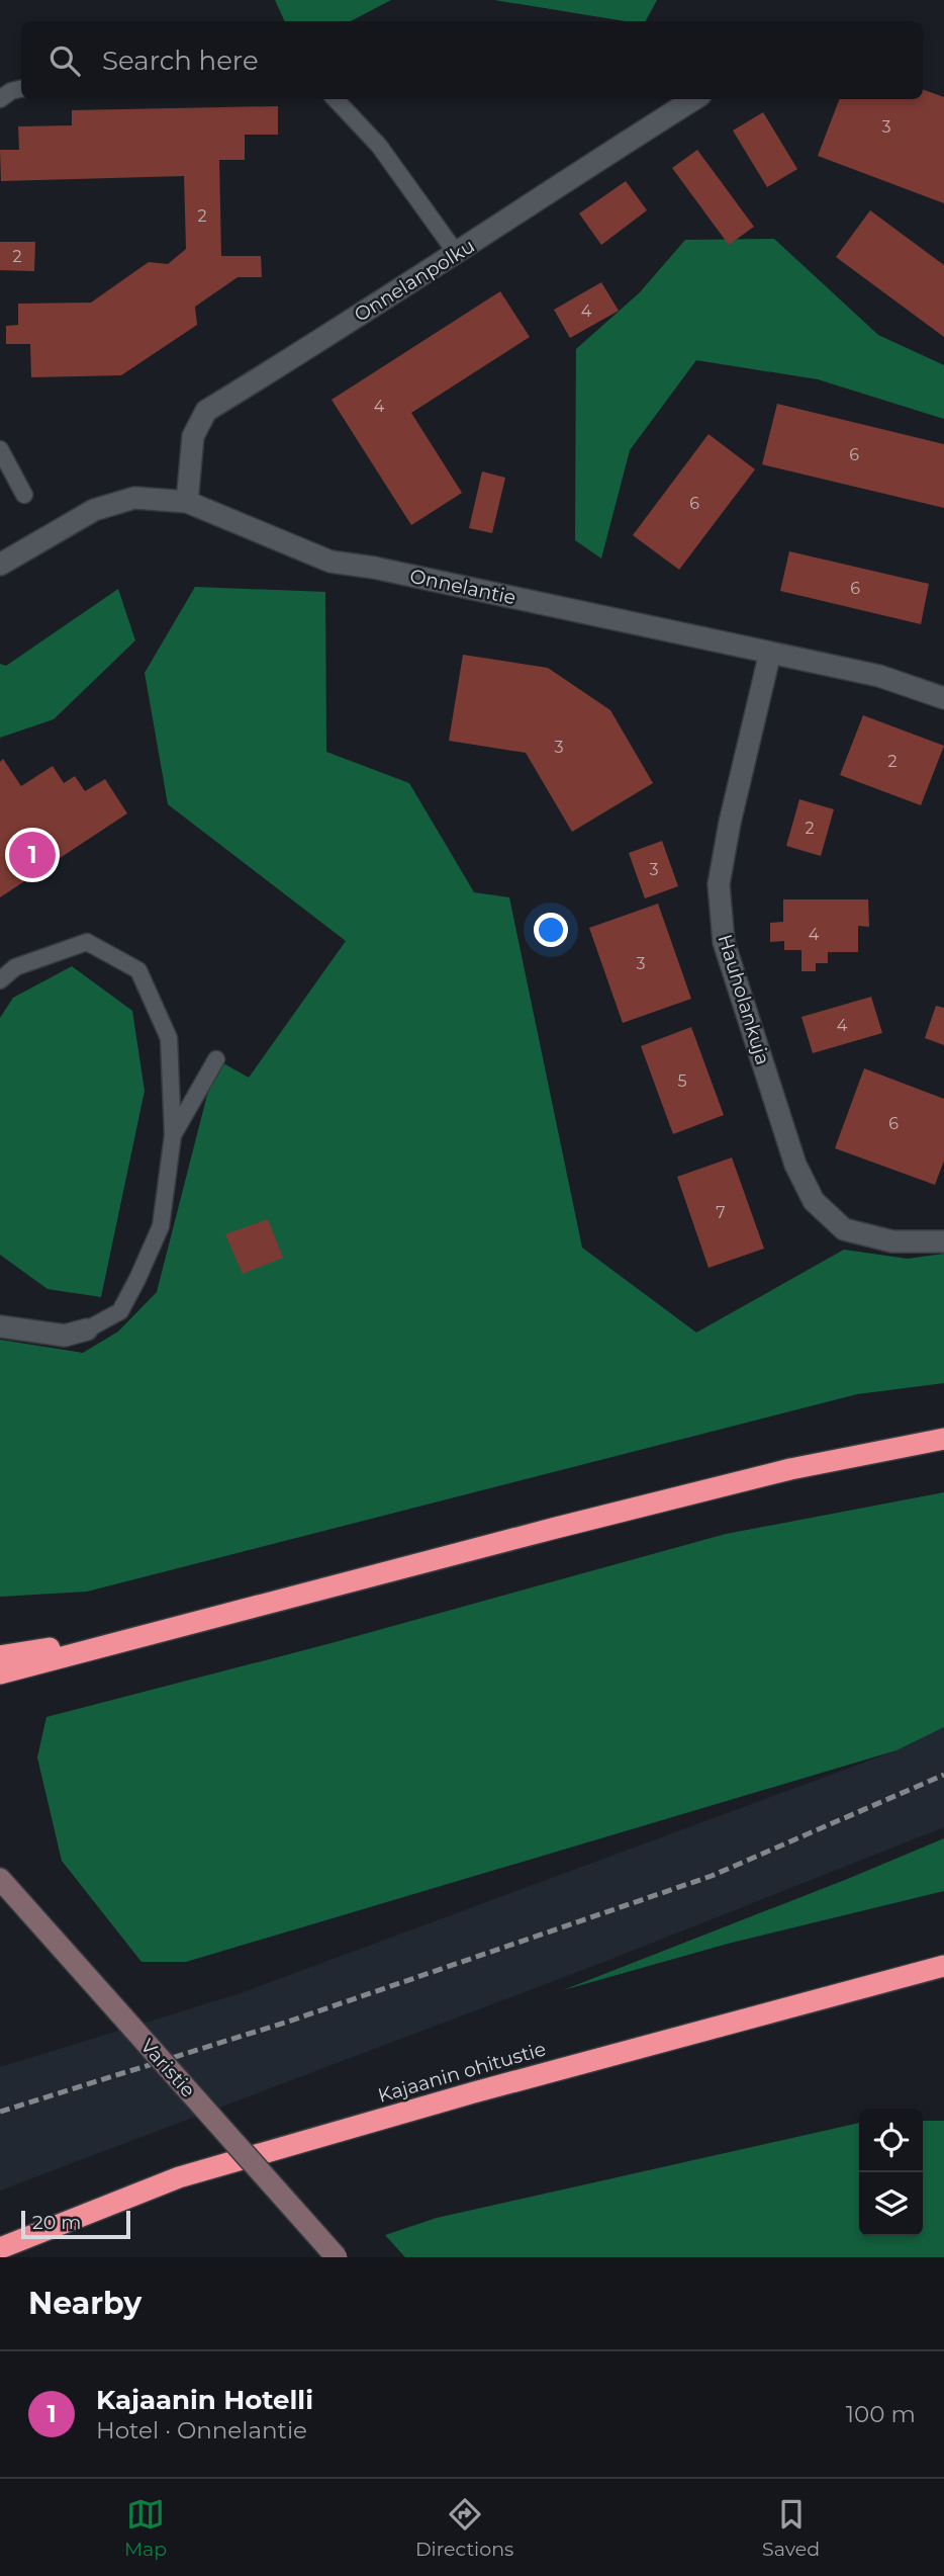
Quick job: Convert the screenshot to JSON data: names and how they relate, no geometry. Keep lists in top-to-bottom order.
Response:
{
  "streets": {
    "highway": ["Kajaanin ohitustie"],
    "street": [
      "Onnelanpolku",
      "Onnelantie",
      "Hauholankuja",
      "Varistie"
    ]
  },
  "crossings": [
    ["Onnelanpolku", "Onnelantie"],
    ["Onnelantie", "Hauholankuja"]
  ],
  "house_numbers": [
    "3",
    "2",
    "2",
    "4",
    "4",
    "6",
    "6",
    "6",
    "3",
    "2",
    "2",
    "3",
    "4",
    "3",
    "4",
    "5",
    "6",
    "7"
  ],
  "scale_bar": "20 m",
  "page": {
    "search": "Search here",
    "pins": "1",
    "scale": "20 m",
    "heading": "Nearby",
    "list": [
      {
        "mark": "1",
        "name": "Kajaanin Hotelli",
        "note": "Hotel · Onnelantie",
        "value": "100 m"
      }
    ],
    "nav": ["Map", "Directions", "Saved"]
  }
}
